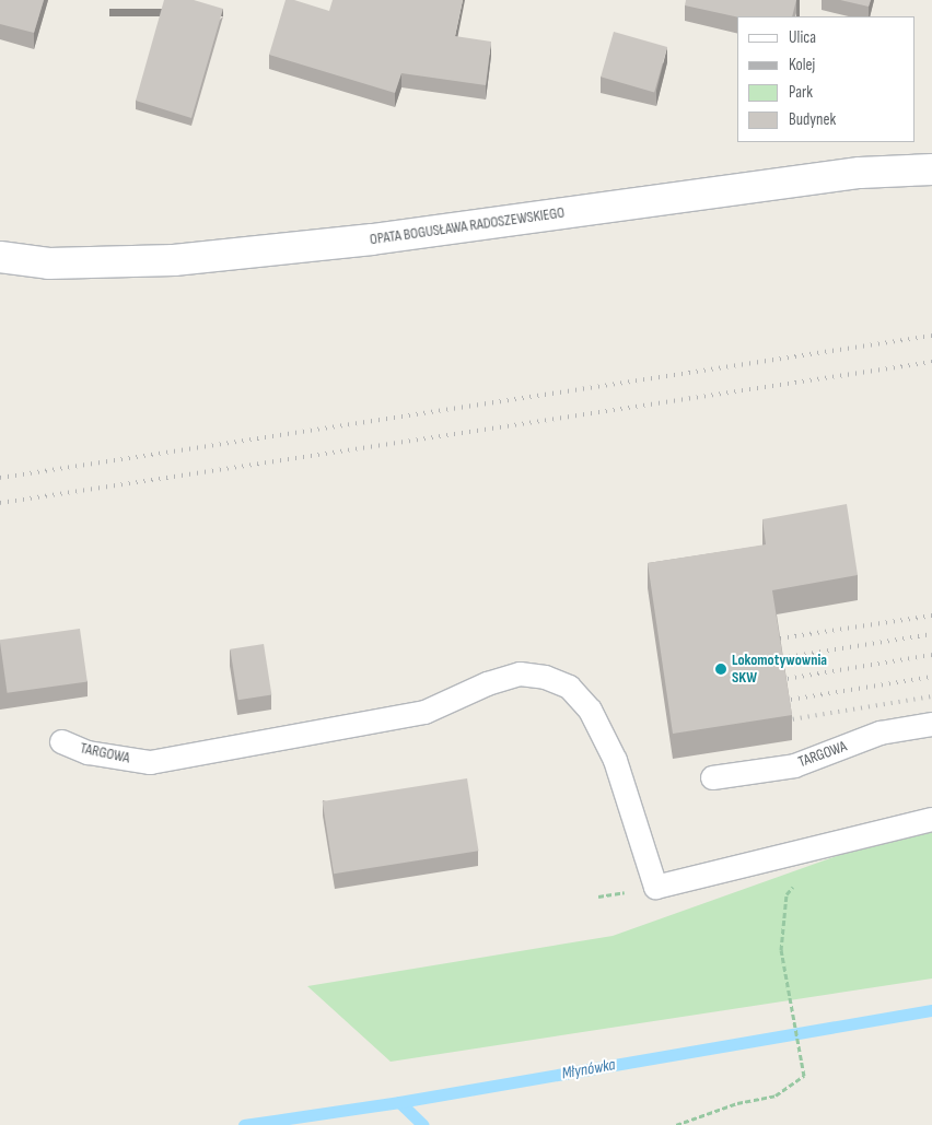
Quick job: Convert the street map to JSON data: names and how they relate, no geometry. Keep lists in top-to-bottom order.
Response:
{
  "streets": {
    "street": ["OPATA BOGUSŁAWA RADOSZEWSKIEGO"],
    "lane": ["TARGOWA"]
  },
  "water": ["Młynówka"],
  "places": ["Lokomotywownia SKW"],
  "legend": [
    "Ulica",
    "Kolej",
    "Park",
    "Budynek"
  ]
}
